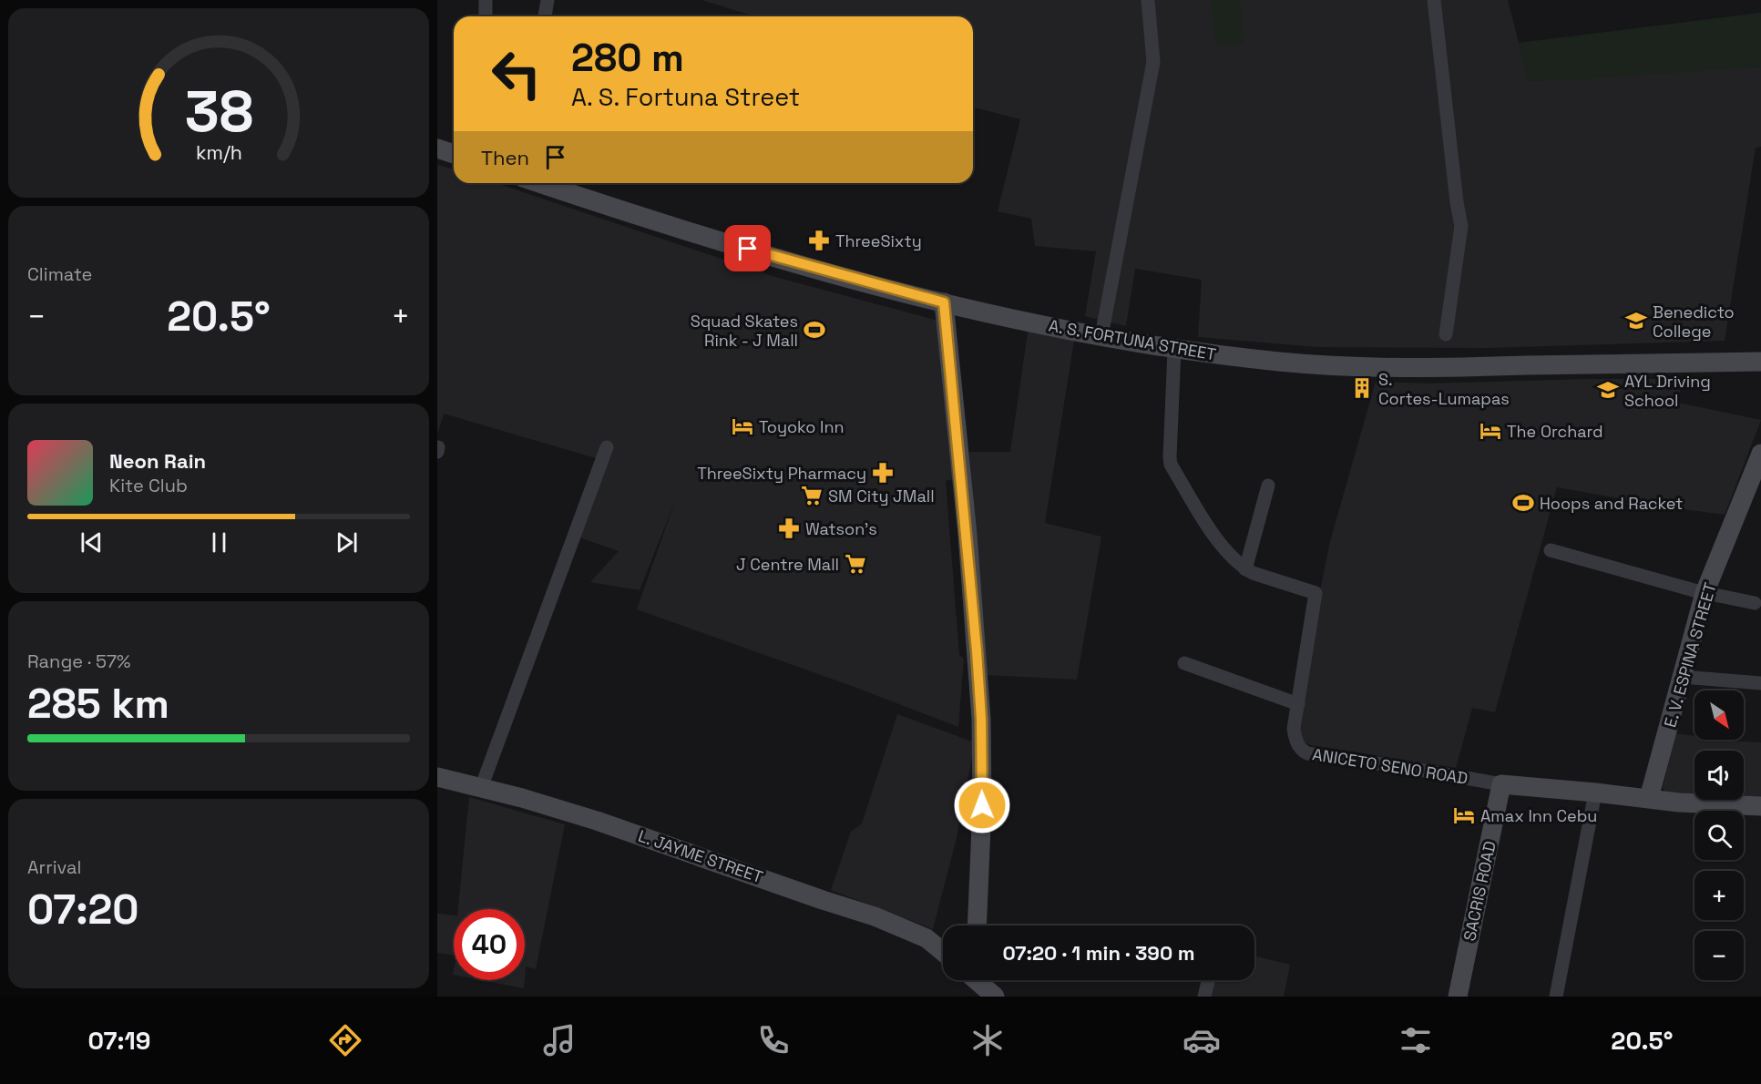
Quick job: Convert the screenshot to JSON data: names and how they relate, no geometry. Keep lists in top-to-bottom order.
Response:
{
  "streets": {
    "street": [
      "A. S. FORTUNA STREET",
      "E. V. ESPINA STREET",
      "ANICETO SENO ROAD",
      "L. JAYME STREET",
      "SACRIS ROAD"
    ]
  },
  "crossings": [
    ["A. S. FORTUNA STREET", "ANICETO SENO ROAD"],
    ["E. V. ESPINA STREET", "ANICETO SENO ROAD"],
    ["ANICETO SENO ROAD", "SACRIS ROAD"]
  ],
  "places": {
    "pharmacy": ["ThreeSixty", "ThreeSixty Pharmacy", "Watson's"],
    "school or university": ["Benedicto College", "AYL Driving School"],
    "sports": ["Squad Skates Rink - J Mall", "Hoops and Racket"],
    "building": ["S. Cortes-Lumapas"],
    "hotel": ["Toyoko Inn", "The Orchard", "Amax Inn Cebu"],
    "supermarket": ["SM City JMall", "J Centre Mall"]
  },
  "north": "bottom right",
  "page": {
    "turn": ["280 m", "A. S. Fortuna Street"],
    "then": "Then",
    "tile": [
      "Climate",
      ["Range · 57%", "285 km"],
      ["Arrival", "07:20"]
    ],
    "heat": ["−", "20.5°", "+"],
    "song": ["Neon Rain", "Kite Club"],
    "map_buttons": ["+", "−"],
    "limit": "40",
    "trip": "07:20 · 1 min · 390 m",
    "tabs": ["07:19", "20.5°"],
    "gauge": ["38", "km/h"]
  }
}
